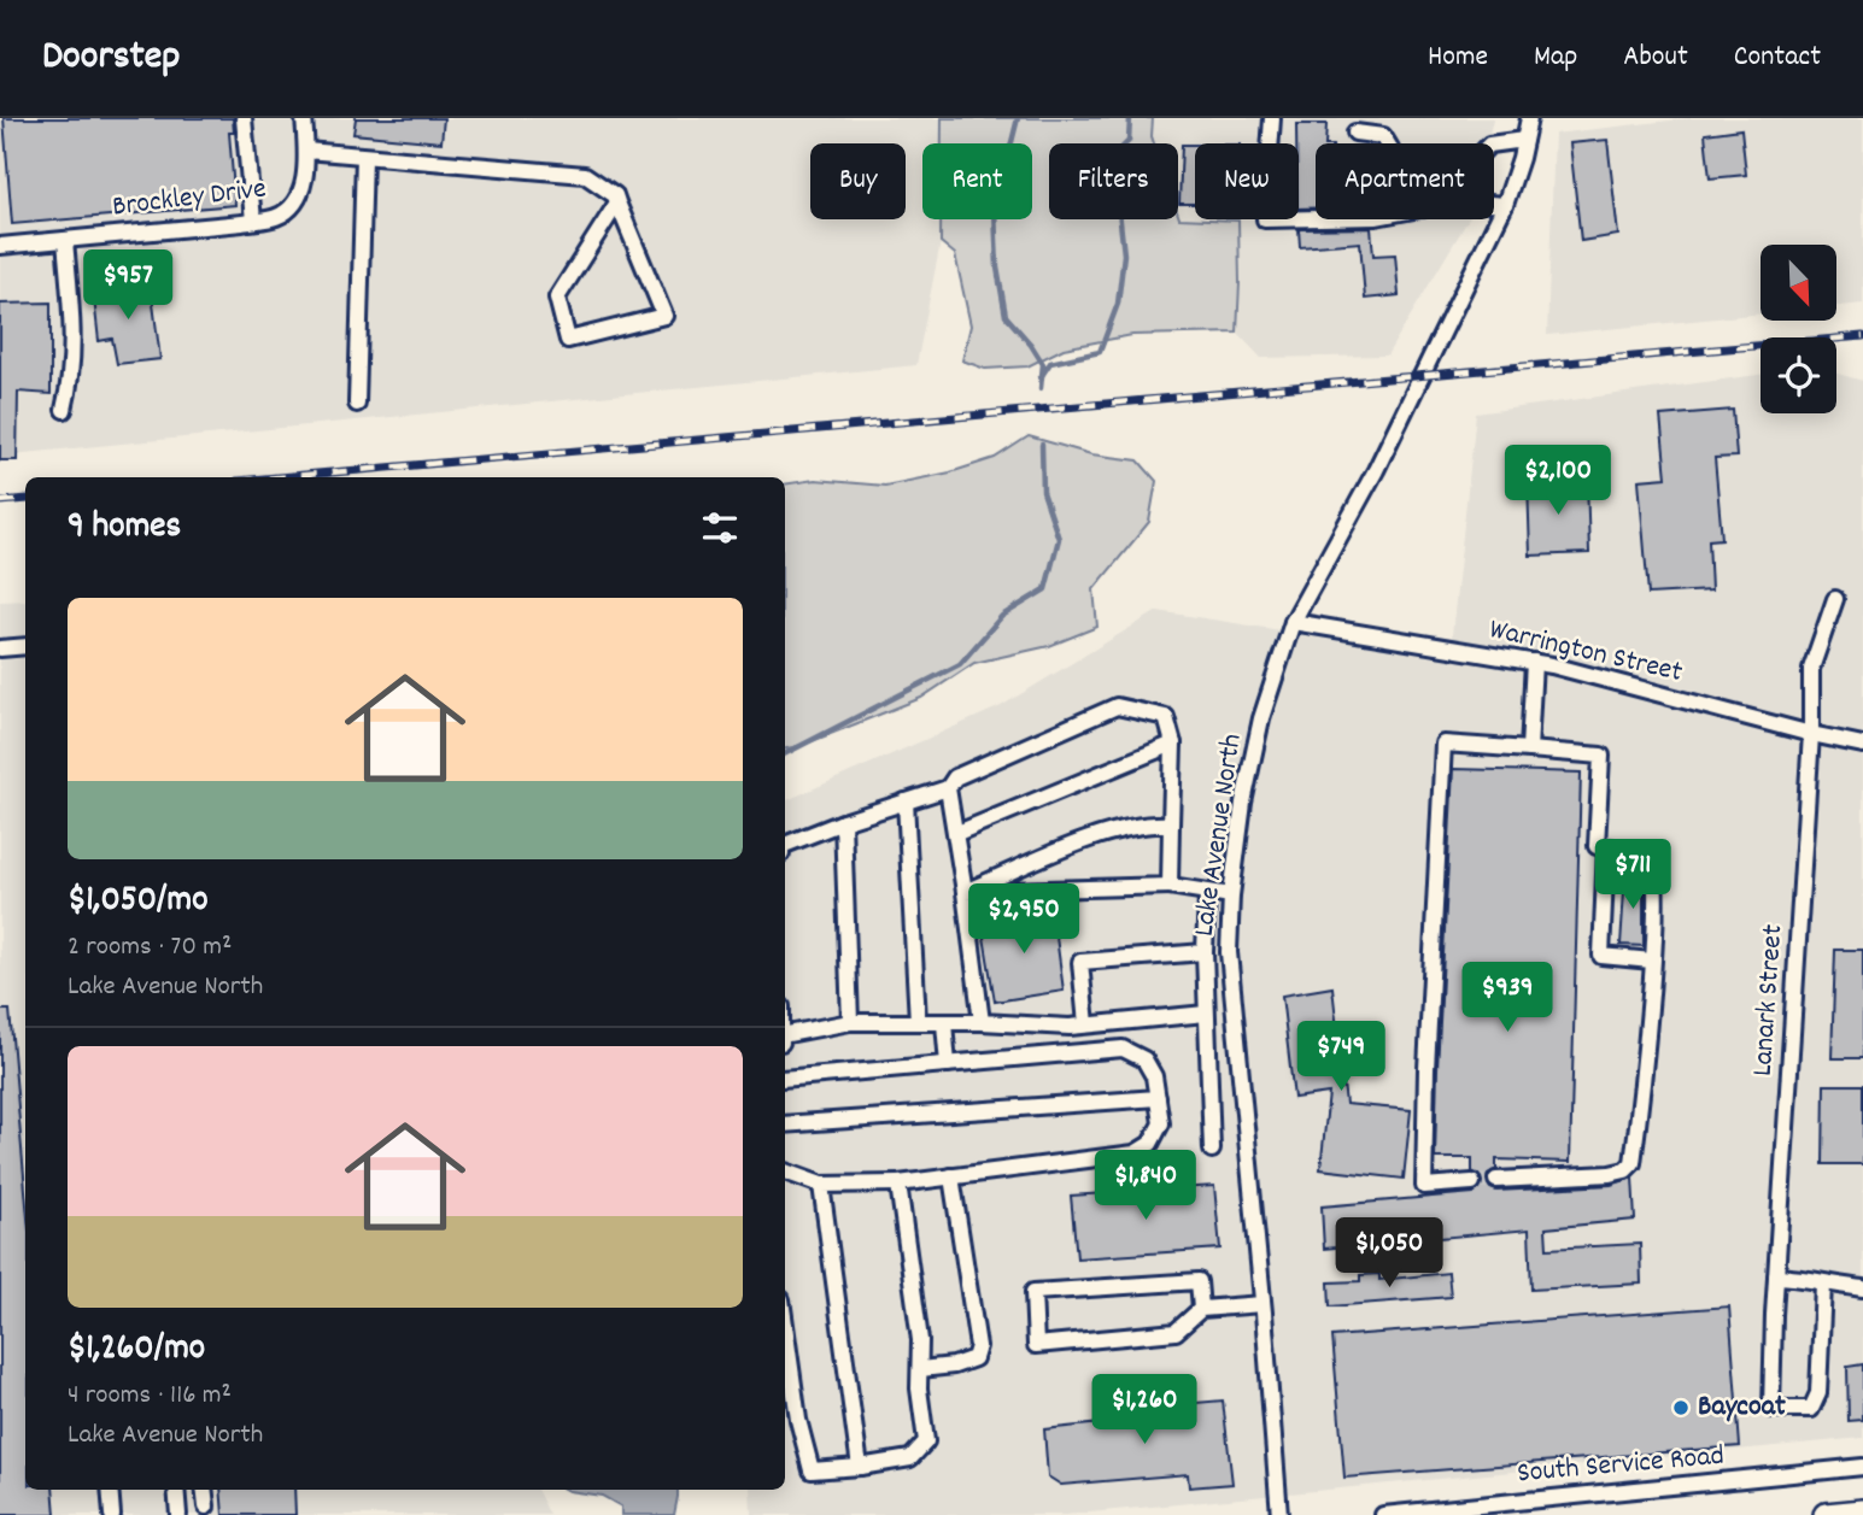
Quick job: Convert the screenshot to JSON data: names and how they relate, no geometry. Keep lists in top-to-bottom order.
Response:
{
  "streets": {
    "street": [
      "Brockley Drive",
      "Warrington Street",
      "Lake Avenue North",
      "Lanark Street",
      "South Service Road"
    ]
  },
  "crossings": [
    ["Warrington Street", "Lake Avenue North"],
    ["Warrington Street", "Lanark Street"]
  ],
  "places": ["Baycoat"],
  "north": "bottom right",
  "page": {
    "header": "Doorstep",
    "nav": [
      "Home",
      "Map",
      "About",
      "Contact"
    ],
    "chip": [
      "Buy",
      "Rent",
      "Filters",
      "New",
      "Apartment"
    ],
    "price": [
      "$957",
      "$2,100",
      "$711",
      "$2,950",
      "$939",
      "$749",
      "$1,840",
      "$1,050",
      "$1,260"
    ],
    "heading": "9 homes",
    "list": [
      {
        "name": "$1,050/mo",
        "note": "2 rooms · 70 m² · Lake Avenue North"
      },
      {
        "name": "$1,260/mo",
        "note": "4 rooms · 116 m² · Lake Avenue North"
      }
    ]
  }
}
